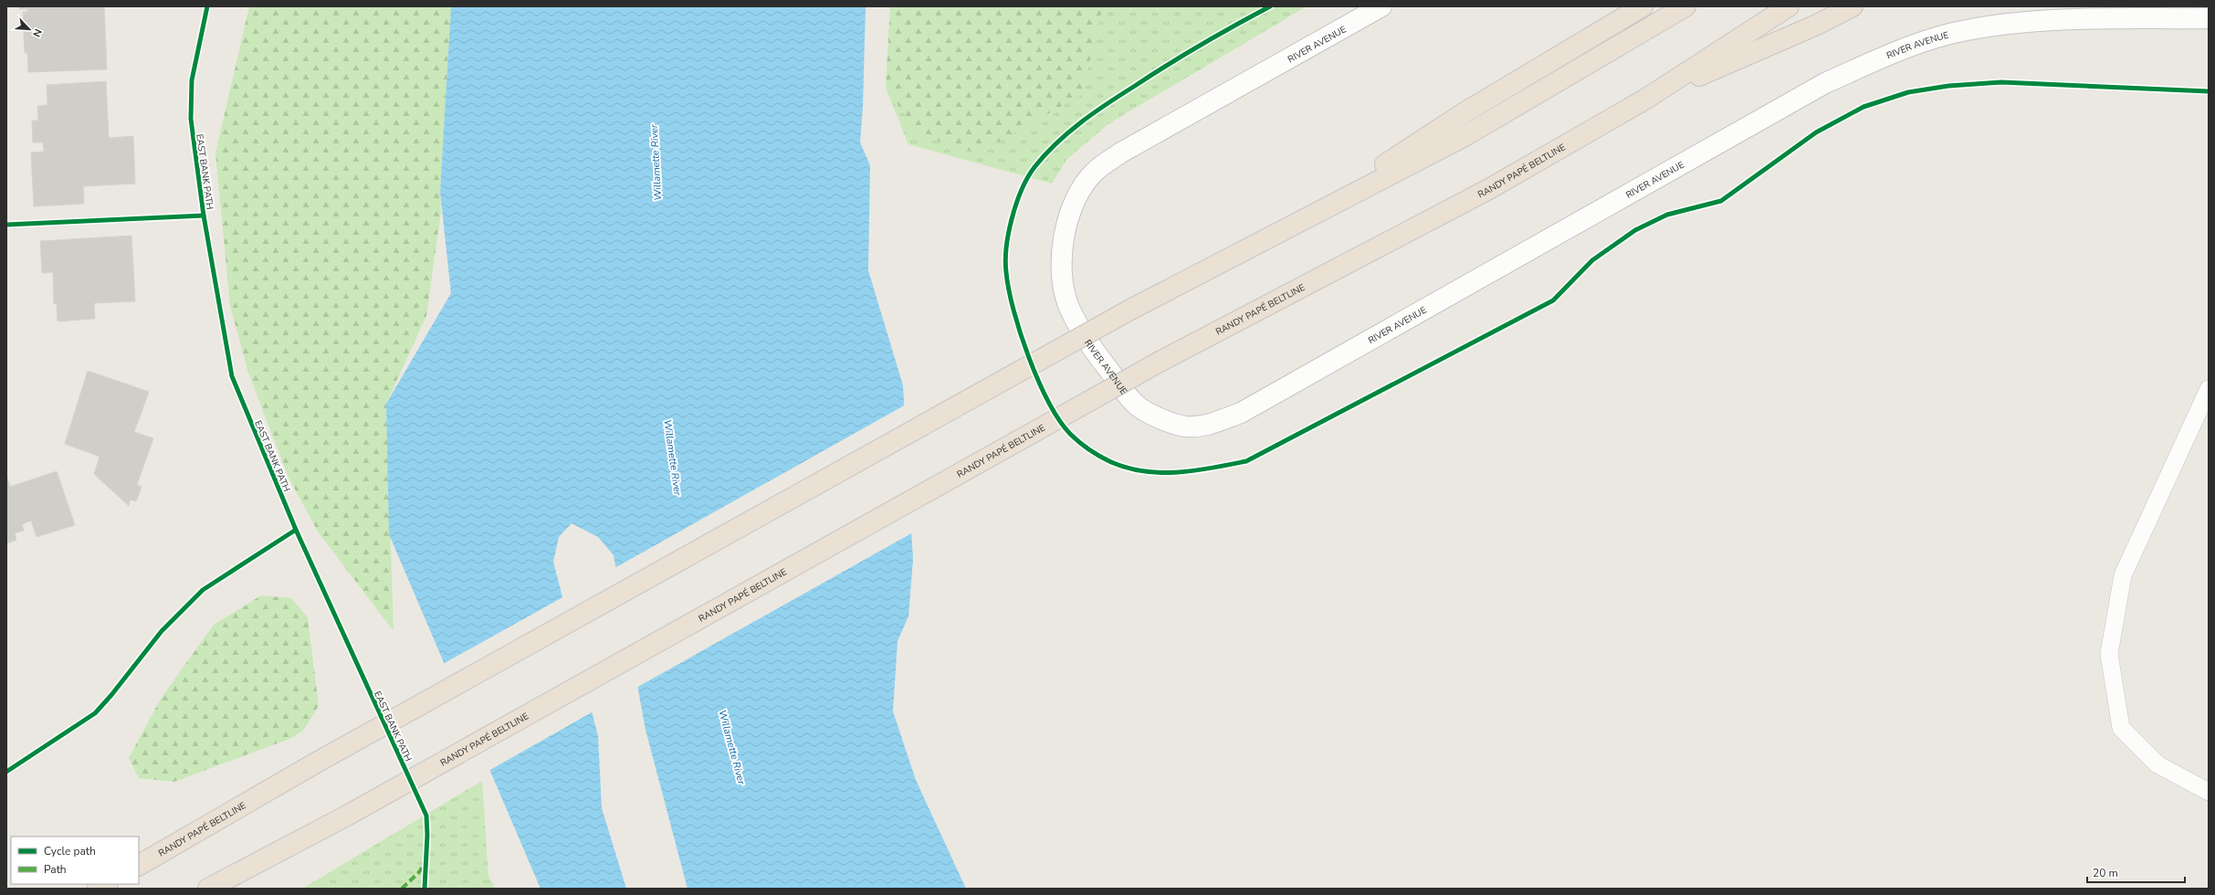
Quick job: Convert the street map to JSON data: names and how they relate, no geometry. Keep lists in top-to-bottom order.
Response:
{
  "streets": {
    "highway": ["RANDY PAPÉ BELTLINE"],
    "street": ["RIVER AVENUE"],
    "cycle path": ["EAST BANK PATH"]
  },
  "water": ["Willamette River"],
  "legend": ["Cycle path", "Path"],
  "scale_bar": "20 m",
  "north": "bottom right"
}
